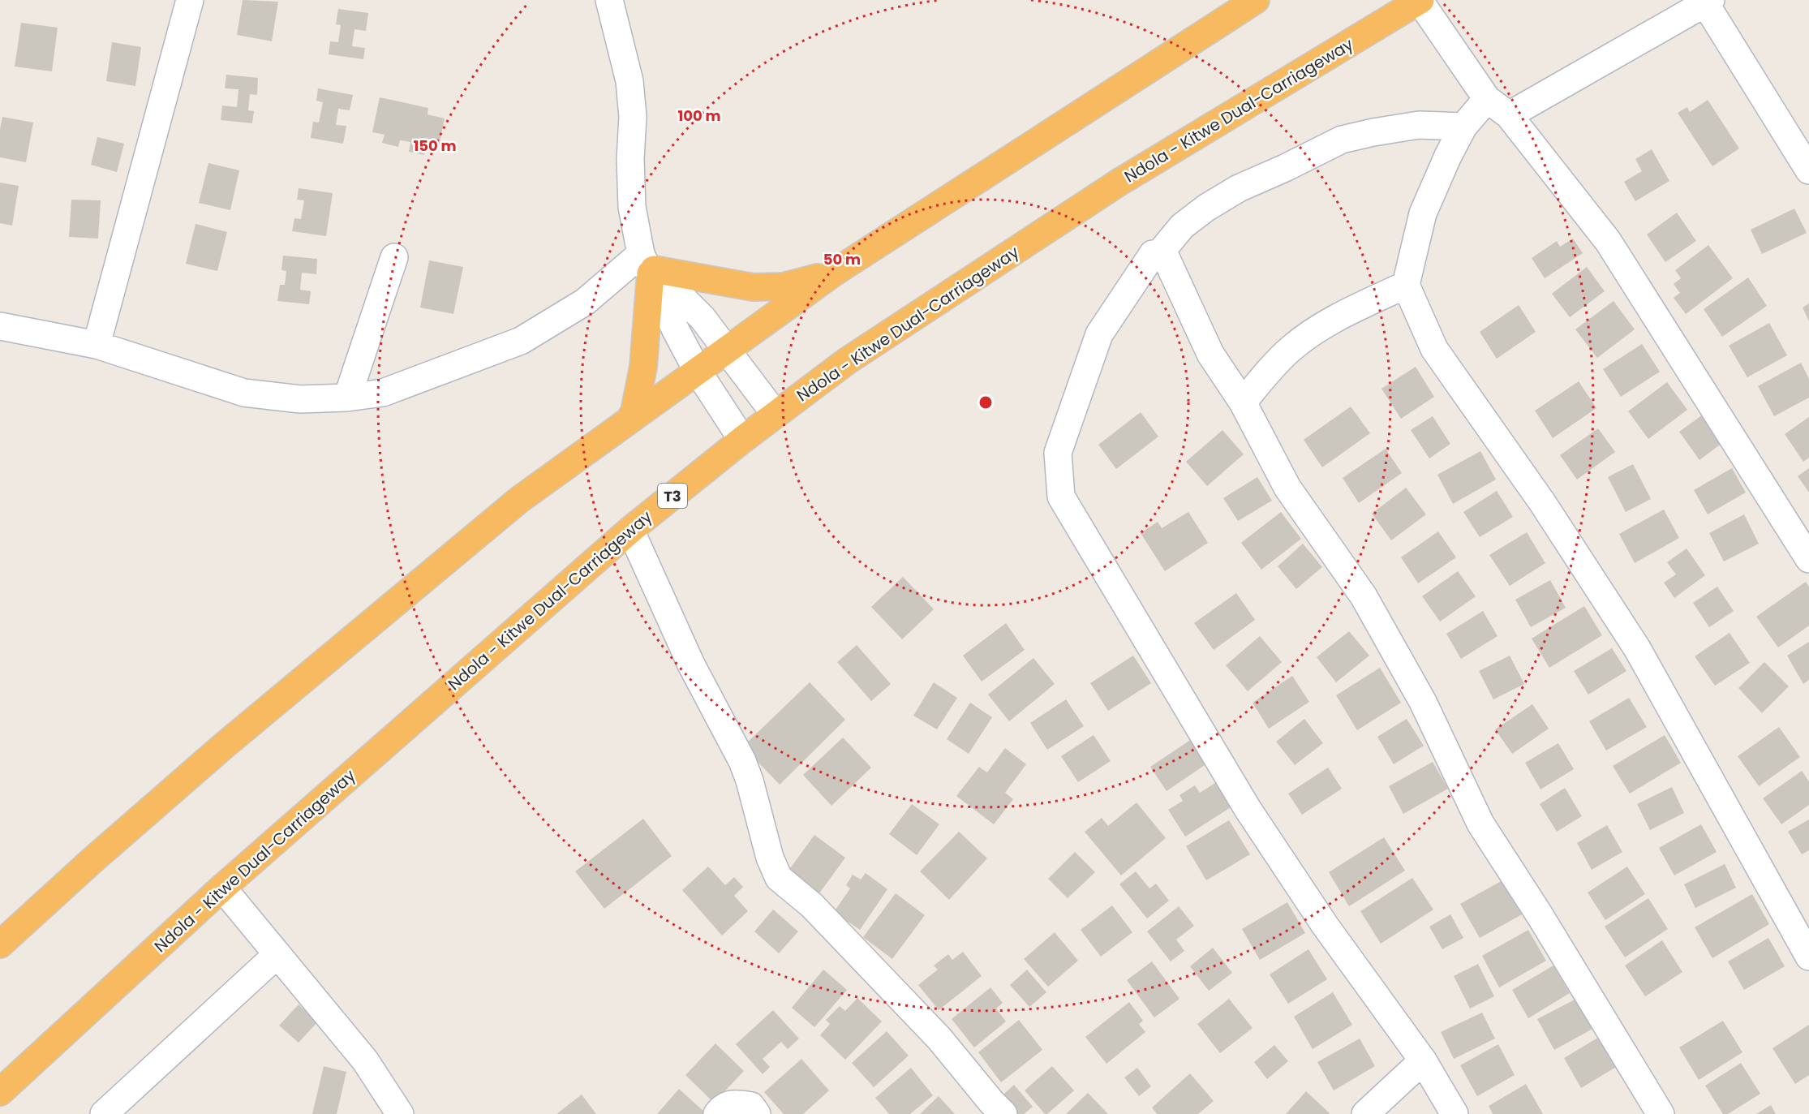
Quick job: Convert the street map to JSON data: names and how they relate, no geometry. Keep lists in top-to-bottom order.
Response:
{
  "streets": {
    "highway": ["Ndola - Kitwe Dual-Carriageway", "T3"]
  },
  "rings": ["100 m", "150 m", "50 m"]
}
